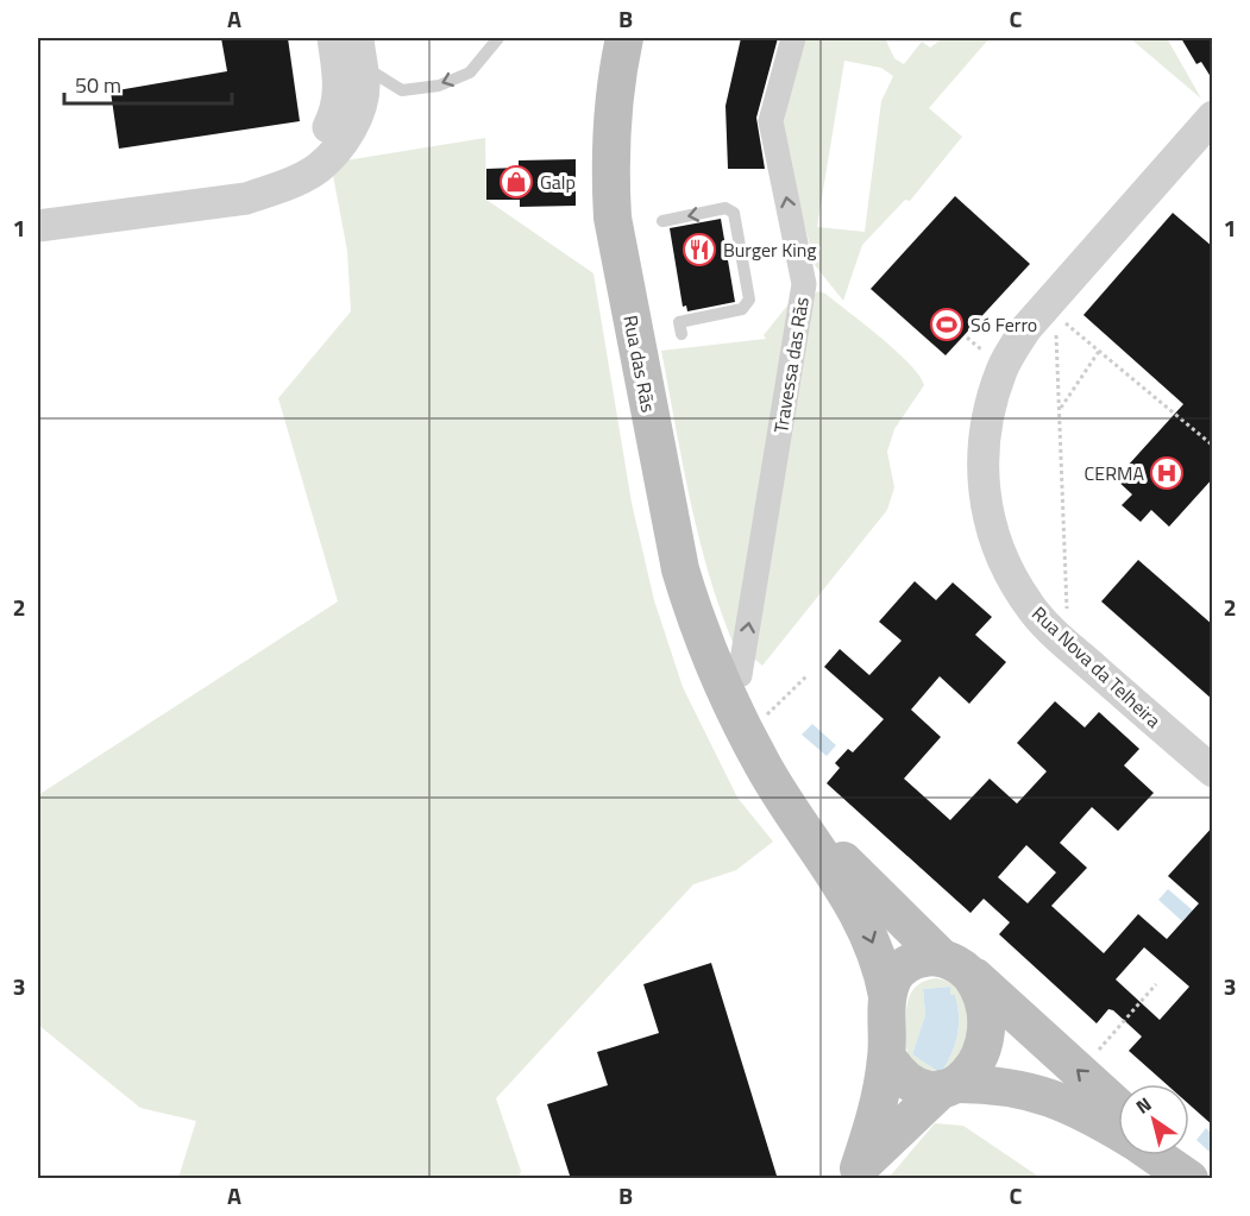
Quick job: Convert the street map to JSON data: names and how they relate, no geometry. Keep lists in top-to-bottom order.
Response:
{
  "streets": {
    "main road": ["Rua das Rãs"],
    "street": ["Travessa das Rãs", "Rua Nova da Telheira"]
  },
  "crossings": [
    ["Rua das Rãs", "Travessa das Rãs"]
  ],
  "one_way": ["Travessa das Rãs"],
  "places": {
    "shop": ["Galp"],
    "restaurant": ["Burger King"],
    "sports": ["Só Ferro"],
    "hospital": ["CERMA"]
  },
  "scale_bar": "50 m",
  "north": "top left",
  "grid": {
    "columns": ["A", "B", "C"],
    "rows": ["1", "2", "3"]
  }
}
